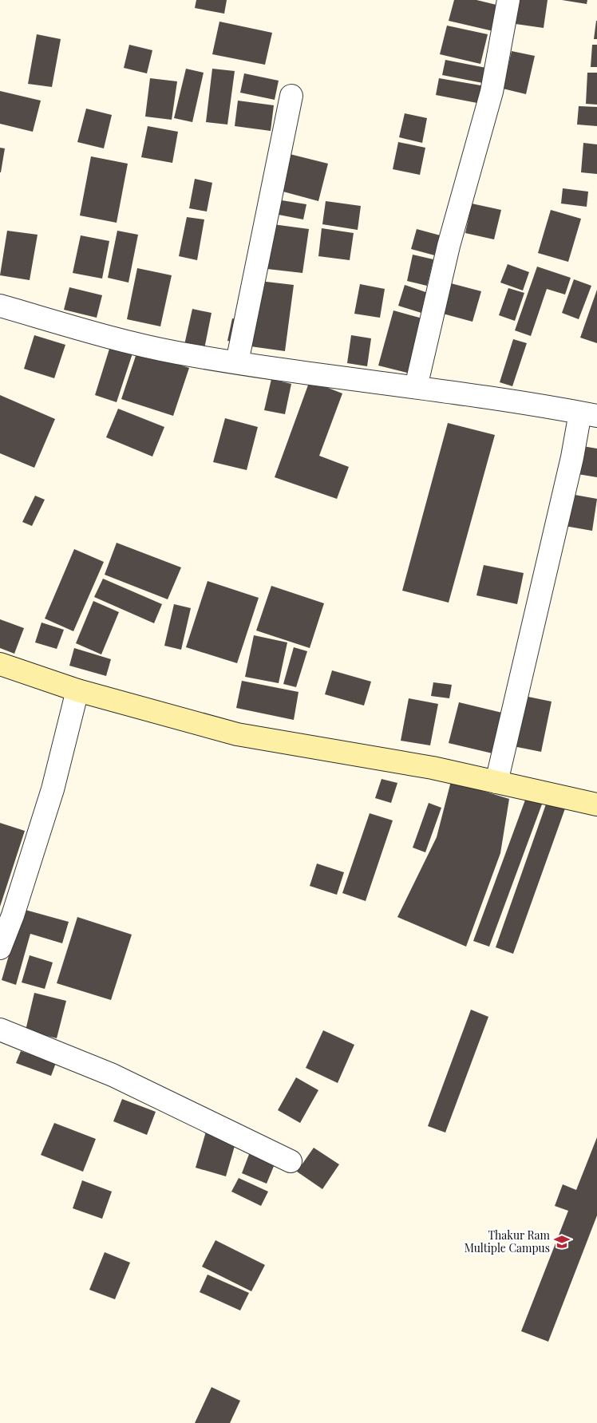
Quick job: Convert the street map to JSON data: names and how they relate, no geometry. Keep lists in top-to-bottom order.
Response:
{
  "places": {
    "school or university": ["Thakur Ram Multiple Campus"]
  }
}
